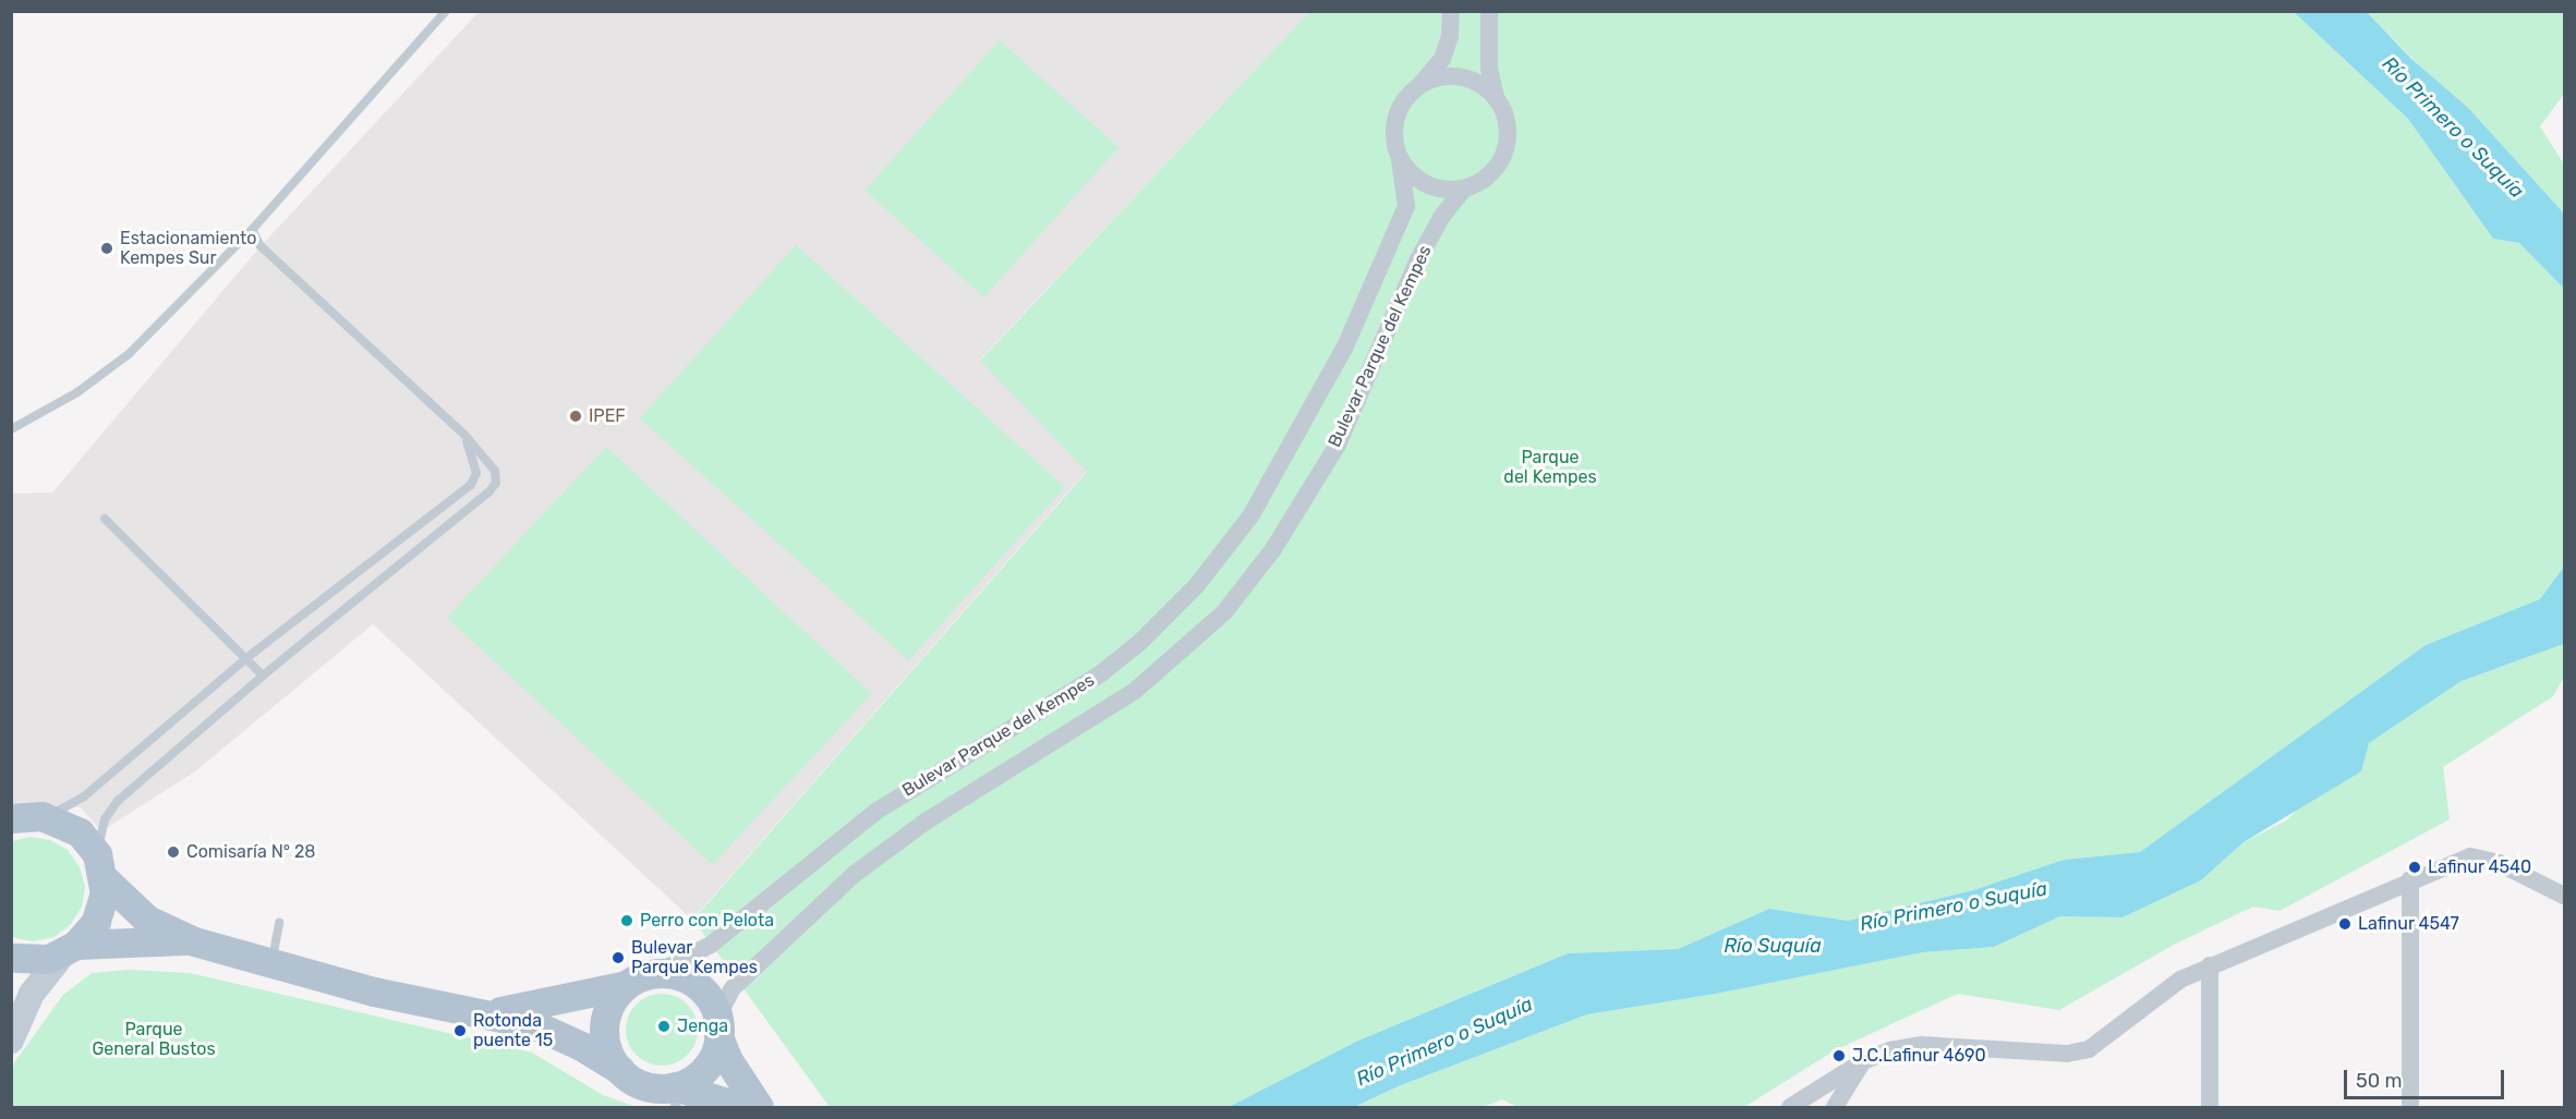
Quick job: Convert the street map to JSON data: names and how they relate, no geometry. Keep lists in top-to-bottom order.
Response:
{
  "streets": {
    "street": ["Bulevar Parque del Kempes"]
  },
  "water": ["Río Primero o Suquía", "Río Suquía"],
  "parks": ["Parque del Kempes", "Parque General Bustos"],
  "places": [
    "Estacionamiento Kempes Sur",
    "IPEF",
    "Comisaría N° 28",
    "Lafinur 4540",
    "Perro con Pelota",
    "Lafinur 4547",
    "Bulevar Parque Kempes",
    "Jenga",
    "Rotonda puente 15",
    "J.C.Lafinur 4690"
  ],
  "scale_bar": "50 m"
}
